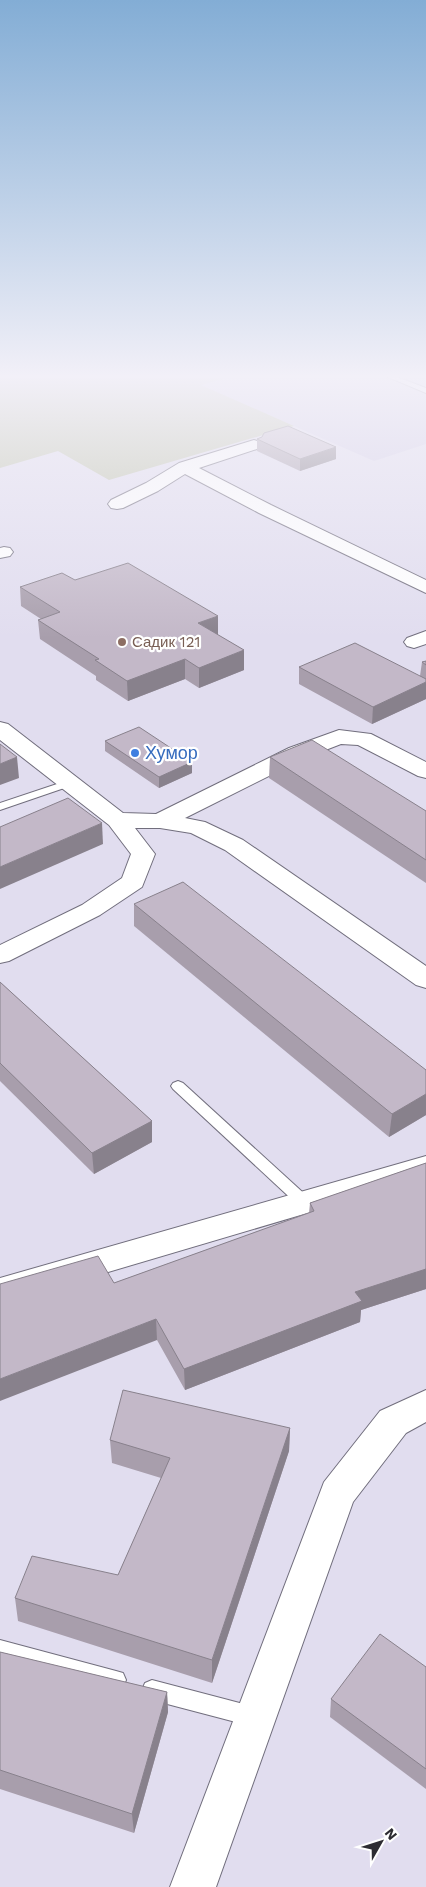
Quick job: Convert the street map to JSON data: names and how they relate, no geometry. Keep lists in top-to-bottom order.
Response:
{
  "places": ["Садик 121", "Хумор"],
  "north": "top right"
}
